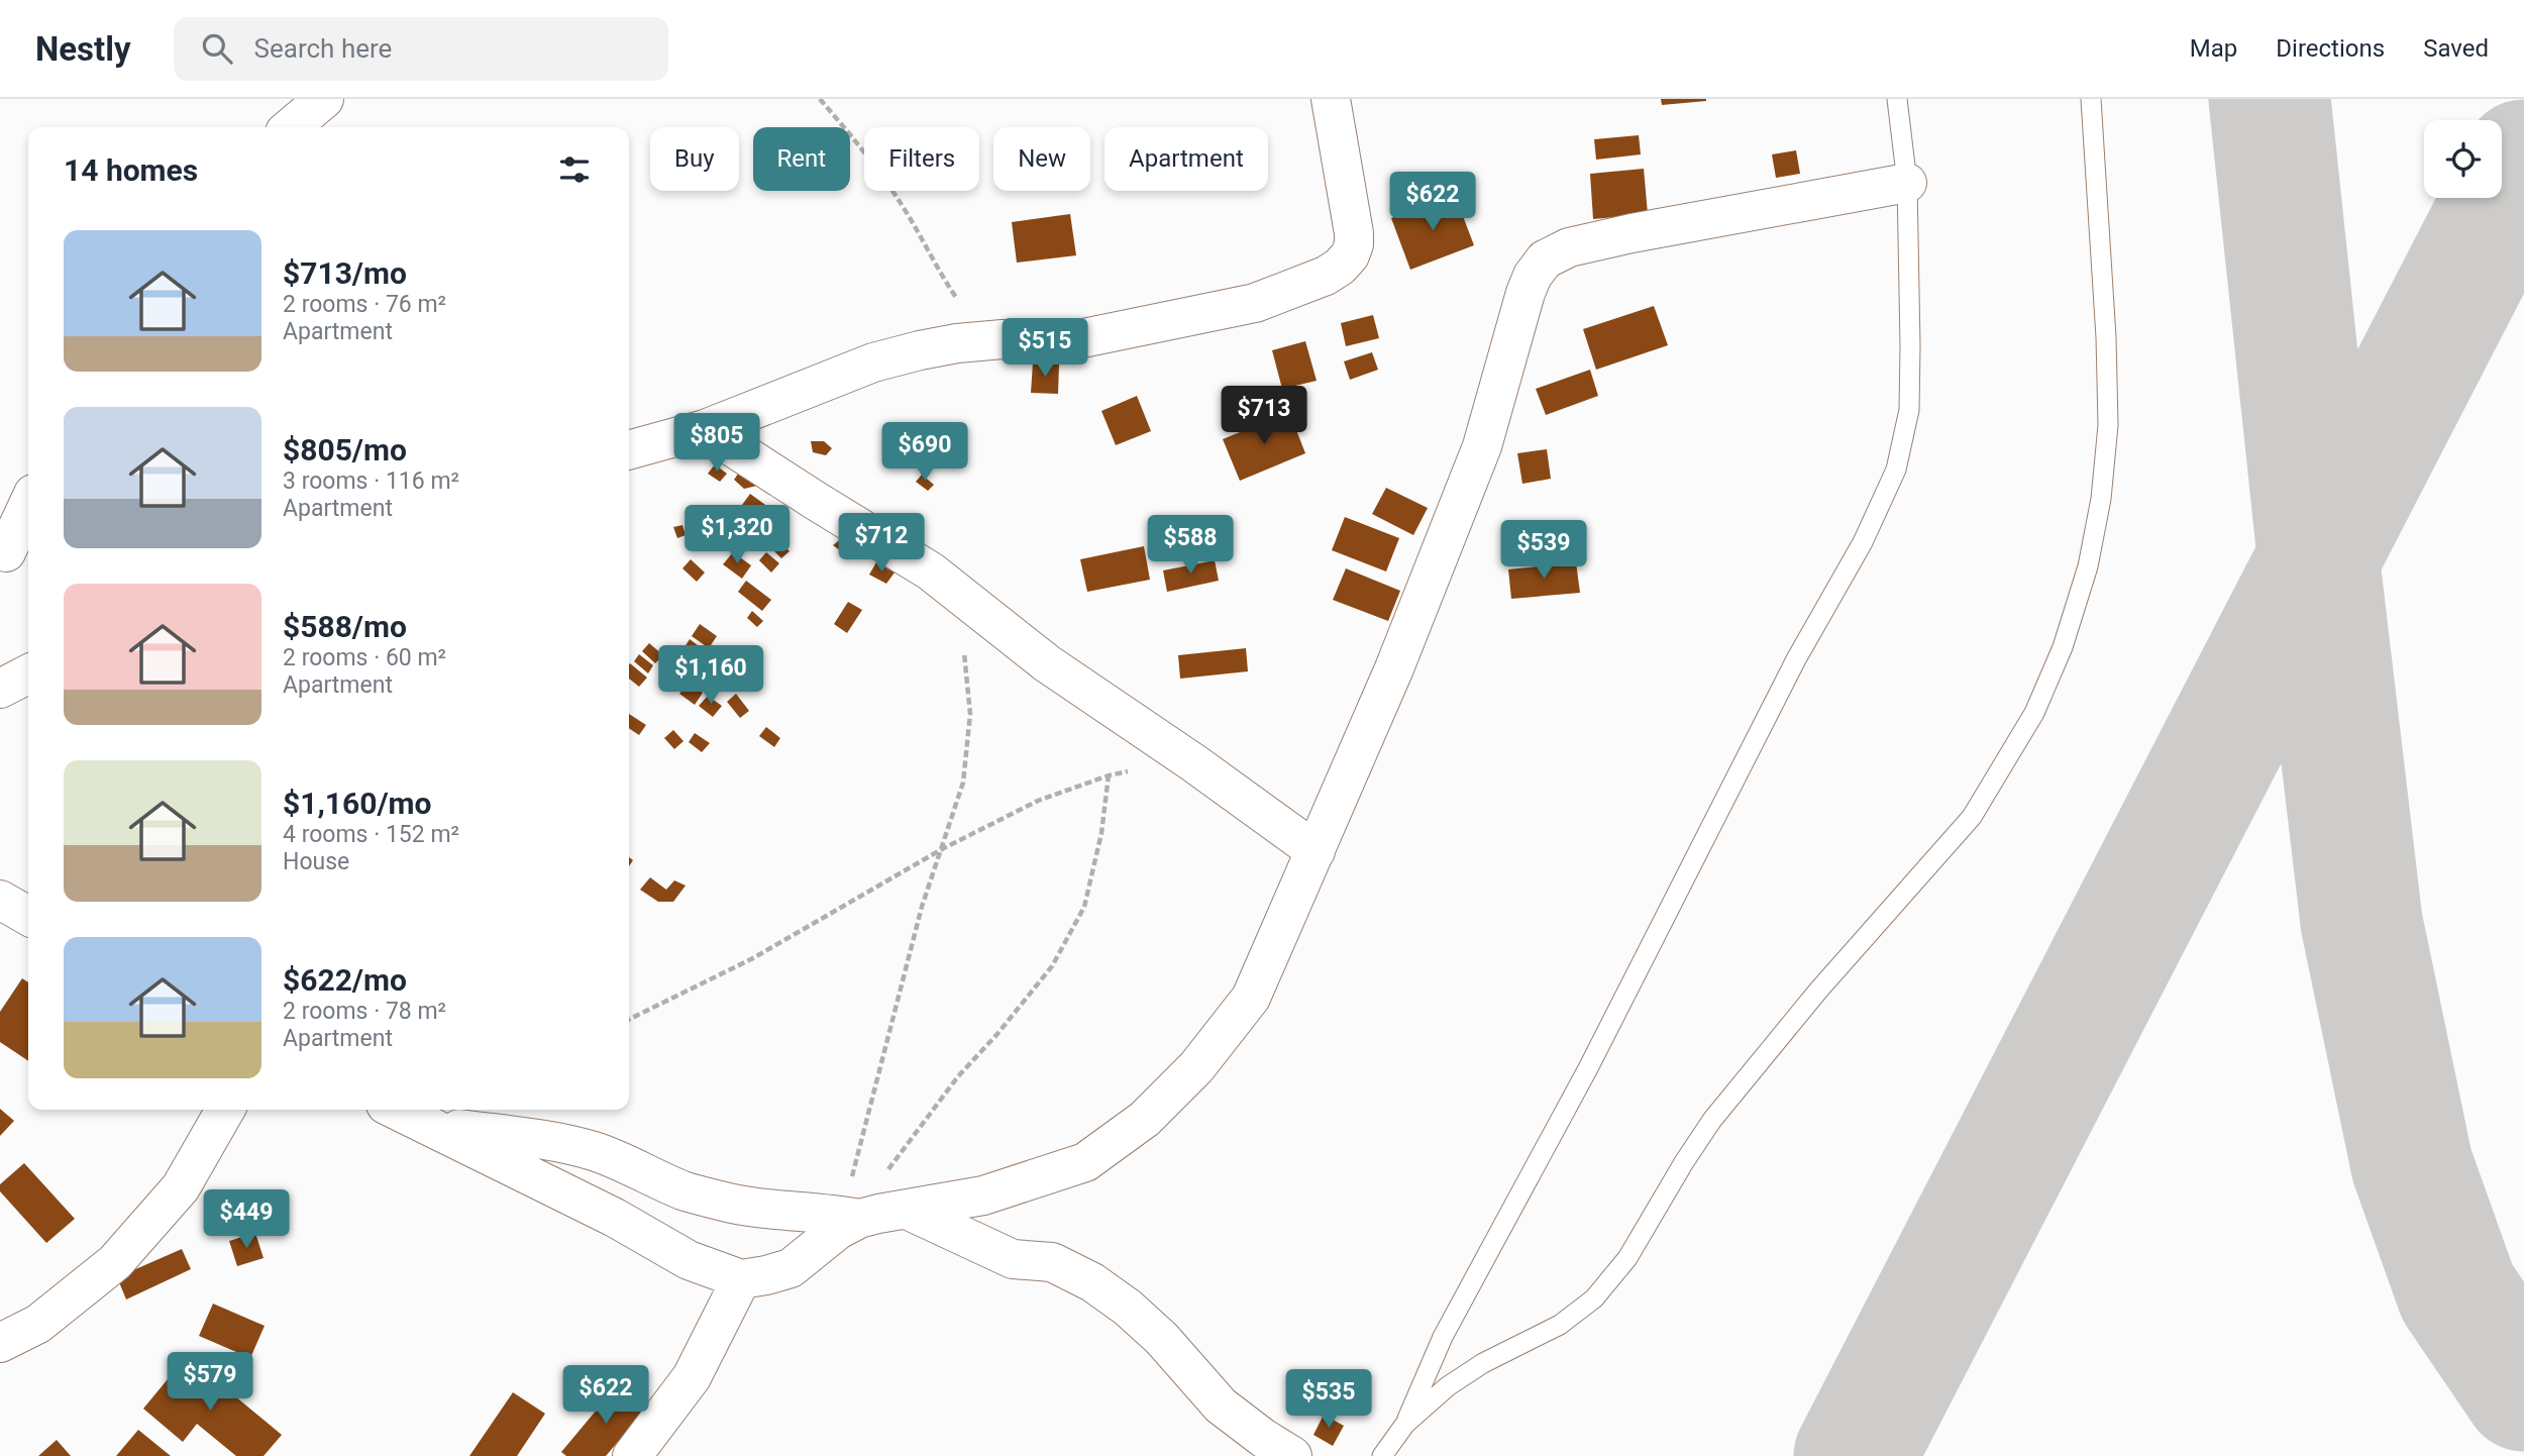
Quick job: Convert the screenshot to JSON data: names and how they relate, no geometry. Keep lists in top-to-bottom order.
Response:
{
  "page": {
    "header": "Nestly",
    "search": "Search here",
    "nav": ["Map", "Directions", "Saved"],
    "chip": [
      "Buy",
      "Rent",
      "Filters",
      "New",
      "Apartment"
    ],
    "heading": "14 homes",
    "price": [
      "$622",
      "$515",
      "$713",
      "$805",
      "$690",
      "$1,320",
      "$712",
      "$588",
      "$539",
      "$1,160",
      "$449",
      "$579",
      "$622",
      "$535"
    ],
    "list": [
      {
        "name": "$713/mo",
        "note": "2 rooms · 76 m² · Apartment"
      },
      {
        "name": "$805/mo",
        "note": "3 rooms · 116 m² · Apartment"
      },
      {
        "name": "$588/mo",
        "note": "2 rooms · 60 m² · Apartment"
      },
      {
        "name": "$1,160/mo",
        "note": "4 rooms · 152 m² · House"
      },
      {
        "name": "$622/mo",
        "note": "2 rooms · 78 m² · Apartment"
      }
    ]
  }
}
